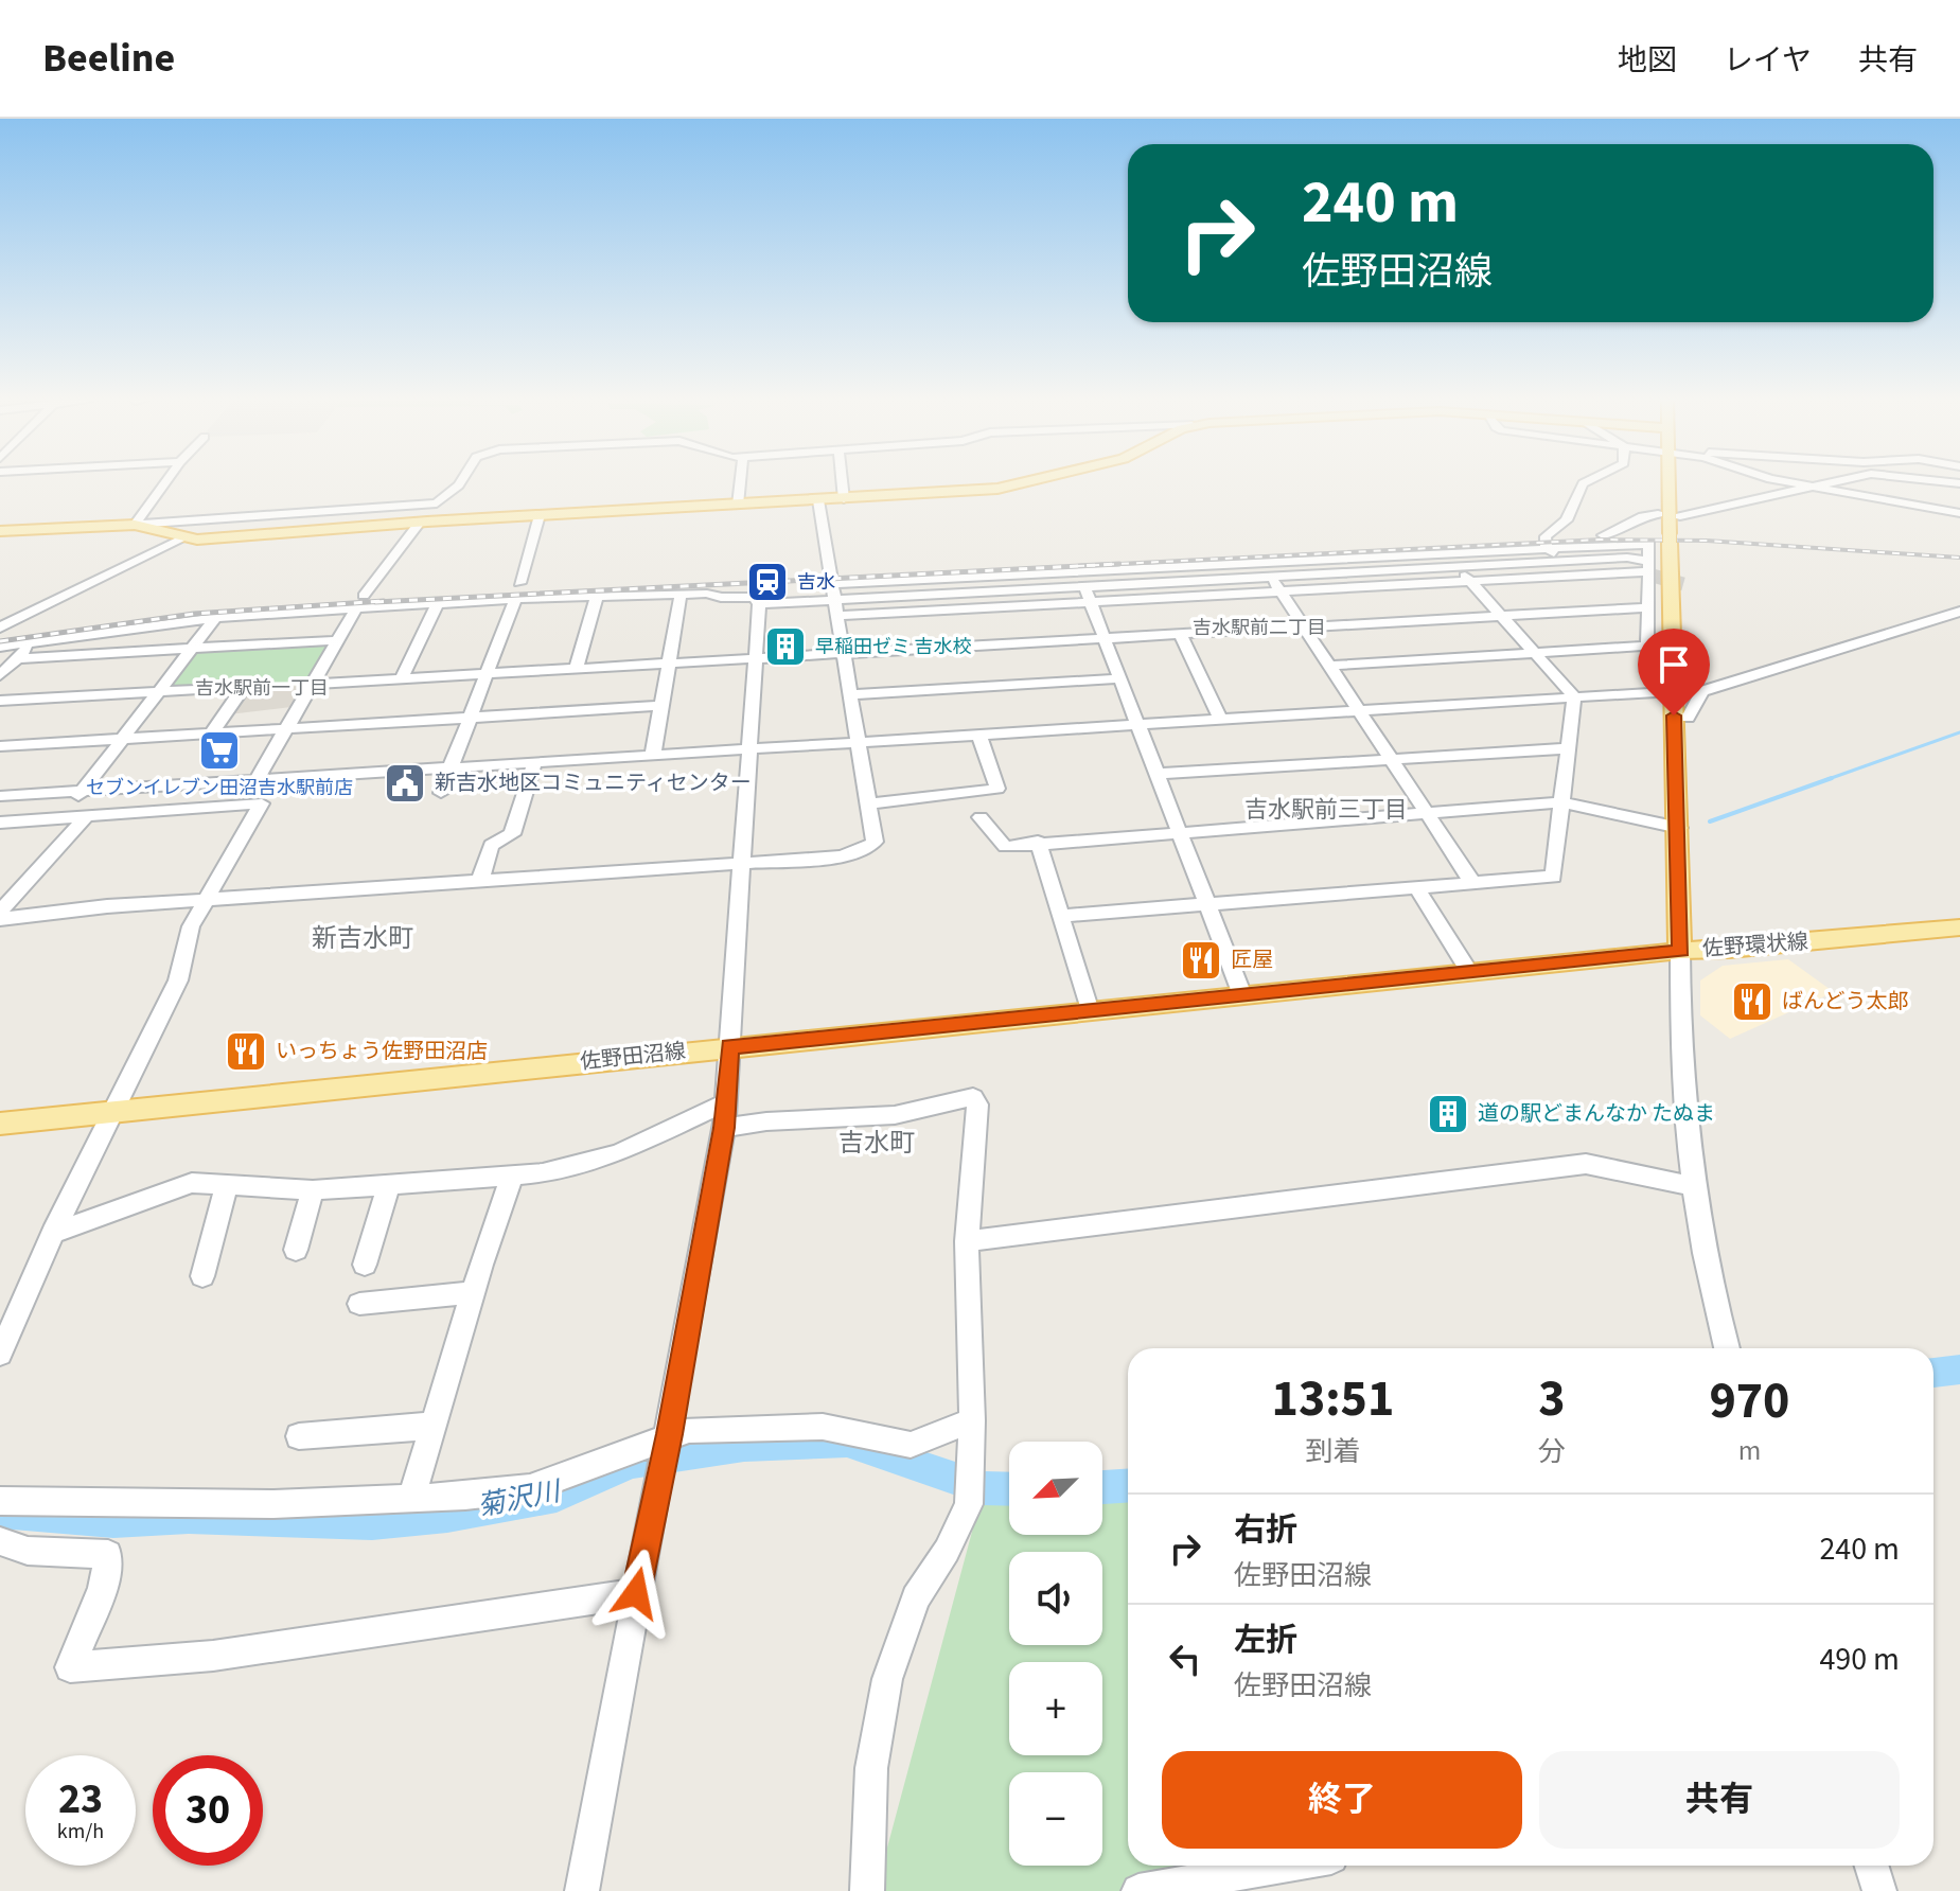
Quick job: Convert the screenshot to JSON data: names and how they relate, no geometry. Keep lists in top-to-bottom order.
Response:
{
  "streets": {
    "main road": ["佐野環状線", "佐野田沼線"]
  },
  "crossings": [
    ["佐野環状線", "佐野田沼線"]
  ],
  "districts": [
    "吉水駅前二丁目",
    "吉水駅前一丁目",
    "吉水駅前三丁目",
    "新吉水町",
    "吉水町"
  ],
  "water": ["菊沢川"],
  "places": {
    "station": ["吉水"],
    "building": ["早稲田ゼミ 吉水校", "道の駅どまんなか たぬま"],
    "supermarket": ["セブンイレブン田沼吉水駅前店"],
    "public building": ["新吉水地区コミュニティセンター"],
    "restaurant": ["匠屋", "ばんどう太郎", "いっちょう佐野田沼店"]
  },
  "north": "bottom left",
  "page": {
    "header": "Beeline",
    "nav": ["地図", "レイヤ", "共有"],
    "turn": ["240 m", "佐野田沼線"],
    "eta": [
      "13:51",
      "到着",
      "3",
      "分",
      "970",
      "m"
    ],
    "map_buttons": ["+", "−"],
    "list": [
      {
        "name": "右折",
        "note": "佐野田沼線",
        "value": "240 m"
      },
      {
        "name": "左折",
        "note": "佐野田沼線",
        "value": "490 m"
      }
    ],
    "buttons": ["終了", "共有"],
    "speed": "23 km/h",
    "limit": "30"
  }
}
